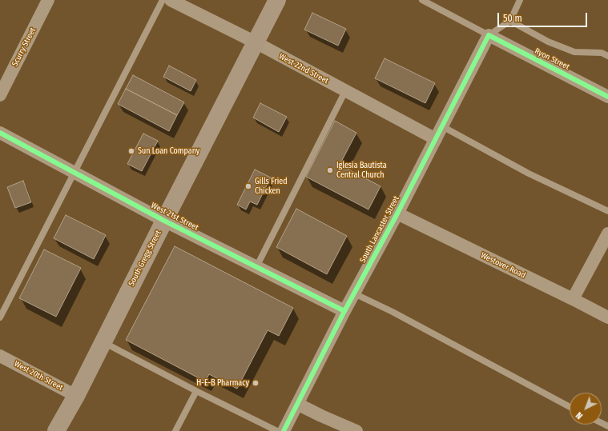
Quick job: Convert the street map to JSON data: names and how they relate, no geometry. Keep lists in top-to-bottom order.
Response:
{
  "streets": {
    "main road": ["South Gregg Street"],
    "street": [
      "Scurry Street",
      "Ryon Street",
      "West 22nd Street",
      "West 21st Street",
      "South Lancaster Street",
      "Westover Road",
      "West 20th Street"
    ]
  },
  "crossings": [
    ["Ryon Street", "South Lancaster Street"],
    ["West 22nd Street", "South Lancaster Street"],
    ["West 22nd Street", "South Gregg Street"],
    ["West 21st Street", "South Lancaster Street"],
    ["West 21st Street", "South Gregg Street"],
    ["South Lancaster Street", "Westover Road"],
    ["South Gregg Street", "West 20th Street"]
  ],
  "places": [
    "Sun Loan Company",
    "Iglesia Bautista Central Church",
    "Gills Fried Chicken",
    "H-E-B Pharmacy"
  ],
  "scale_bar": "50 m",
  "north": "bottom left"
}
